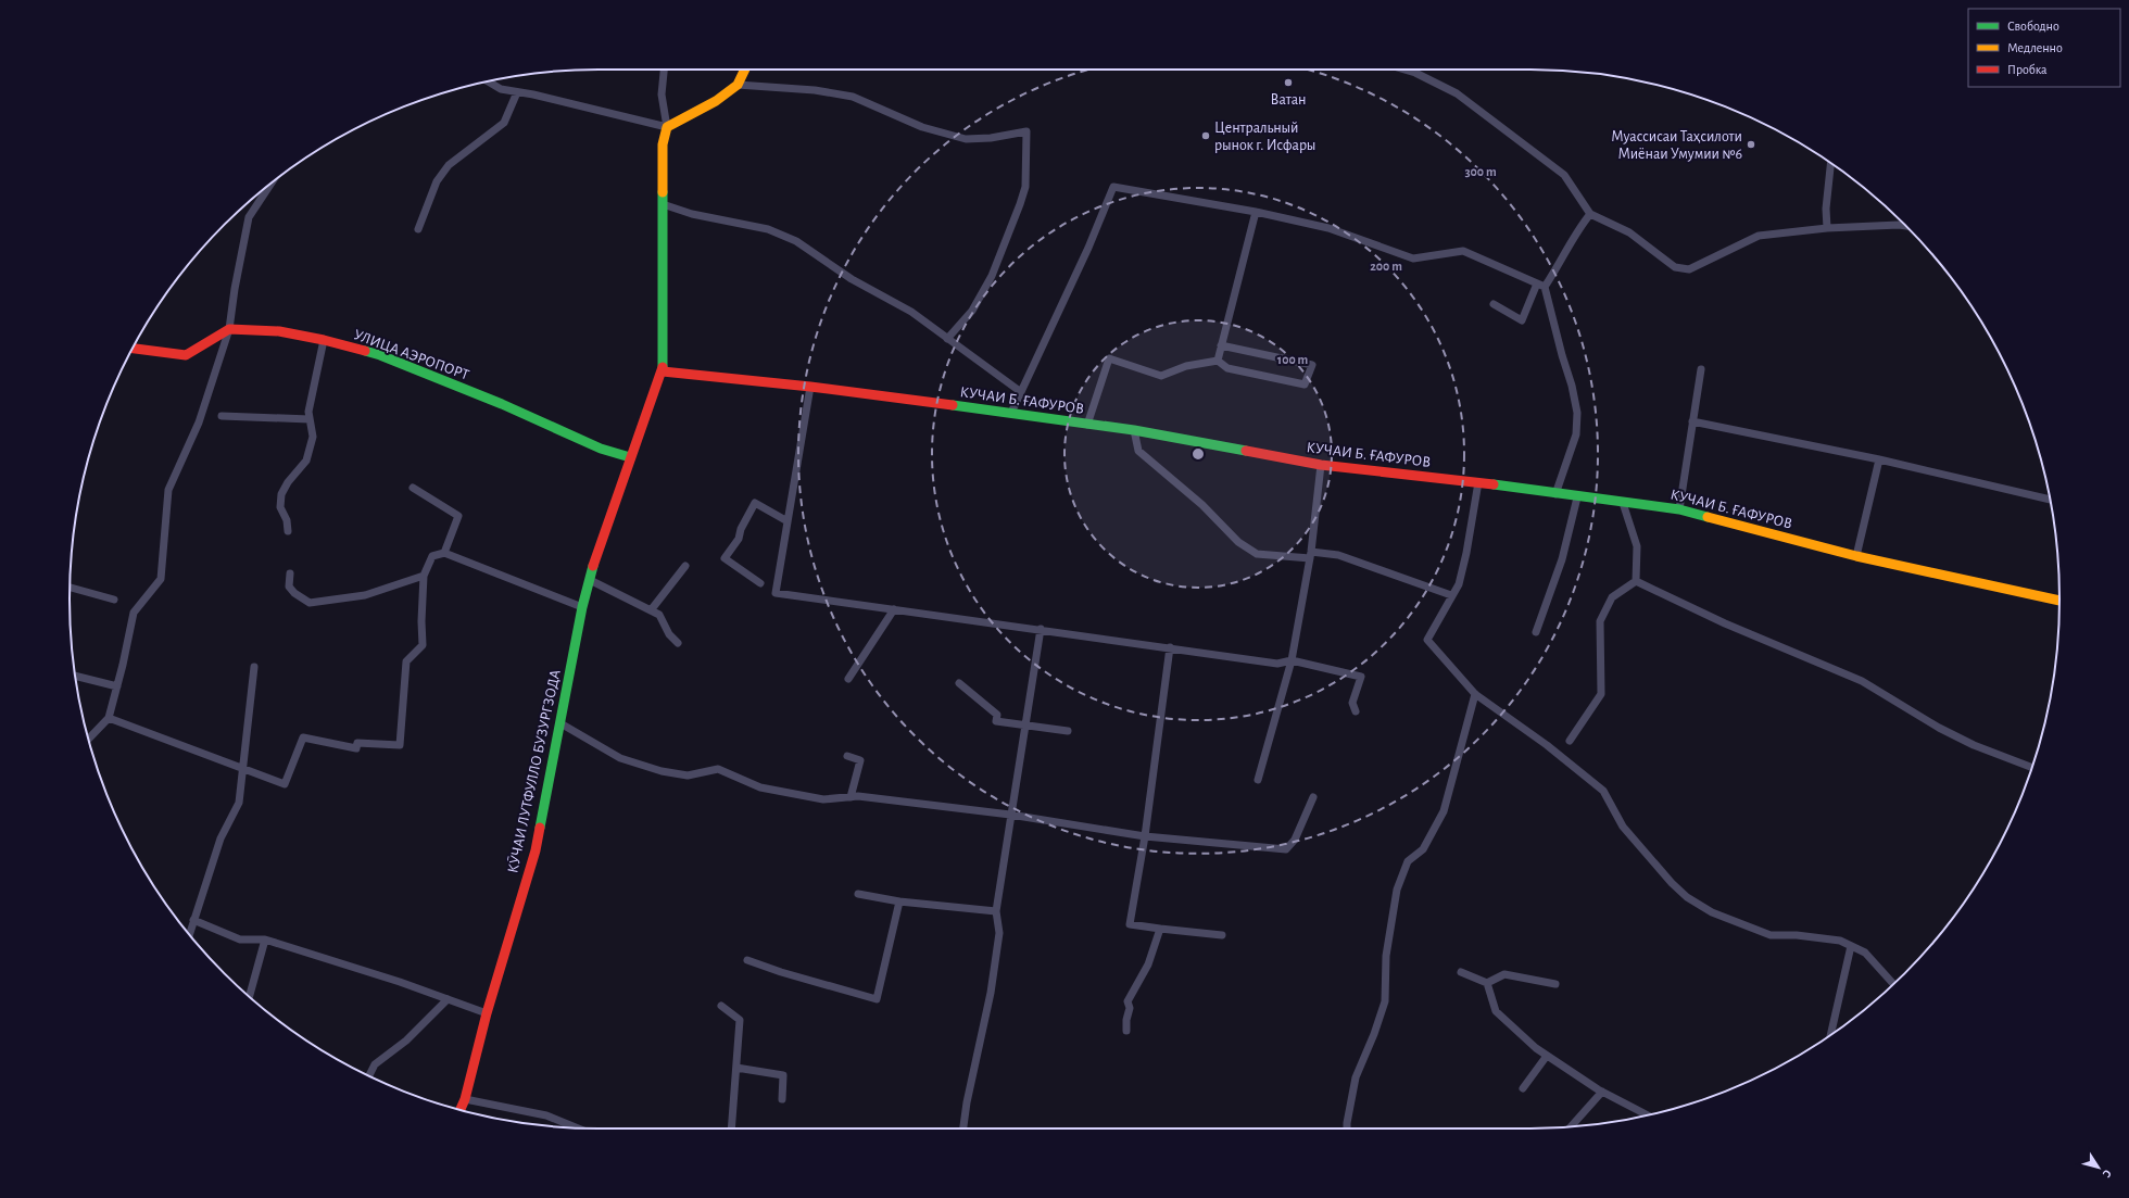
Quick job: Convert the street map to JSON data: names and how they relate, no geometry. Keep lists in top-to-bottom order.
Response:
{
  "streets": {
    "main road": ["УЛИЦА АЭРОПОРТ", "КУЧАИ Б. ҒАФУРОВ", "КӮЧАИ ЛУТФУЛЛО БУЗУРГЗОДА"]
  },
  "crossings": [
    ["УЛИЦА АЭРОПОРТ", "КӮЧАИ ЛУТФУЛЛО БУЗУРГЗОДА"],
    ["КУЧАИ Б. ҒАФУРОВ", "КӮЧАИ ЛУТФУЛЛО БУЗУРГЗОДА"]
  ],
  "places": ["Ватан", "Центральный рынок г. Исфары", "Муассисаи Таҳсилоти Миёнаи Умумии №6"],
  "legend": ["Свободно", "Медленно", "Пробка"],
  "north": "bottom right",
  "rings": ["300 m", "200 m", "100 m"]
}
